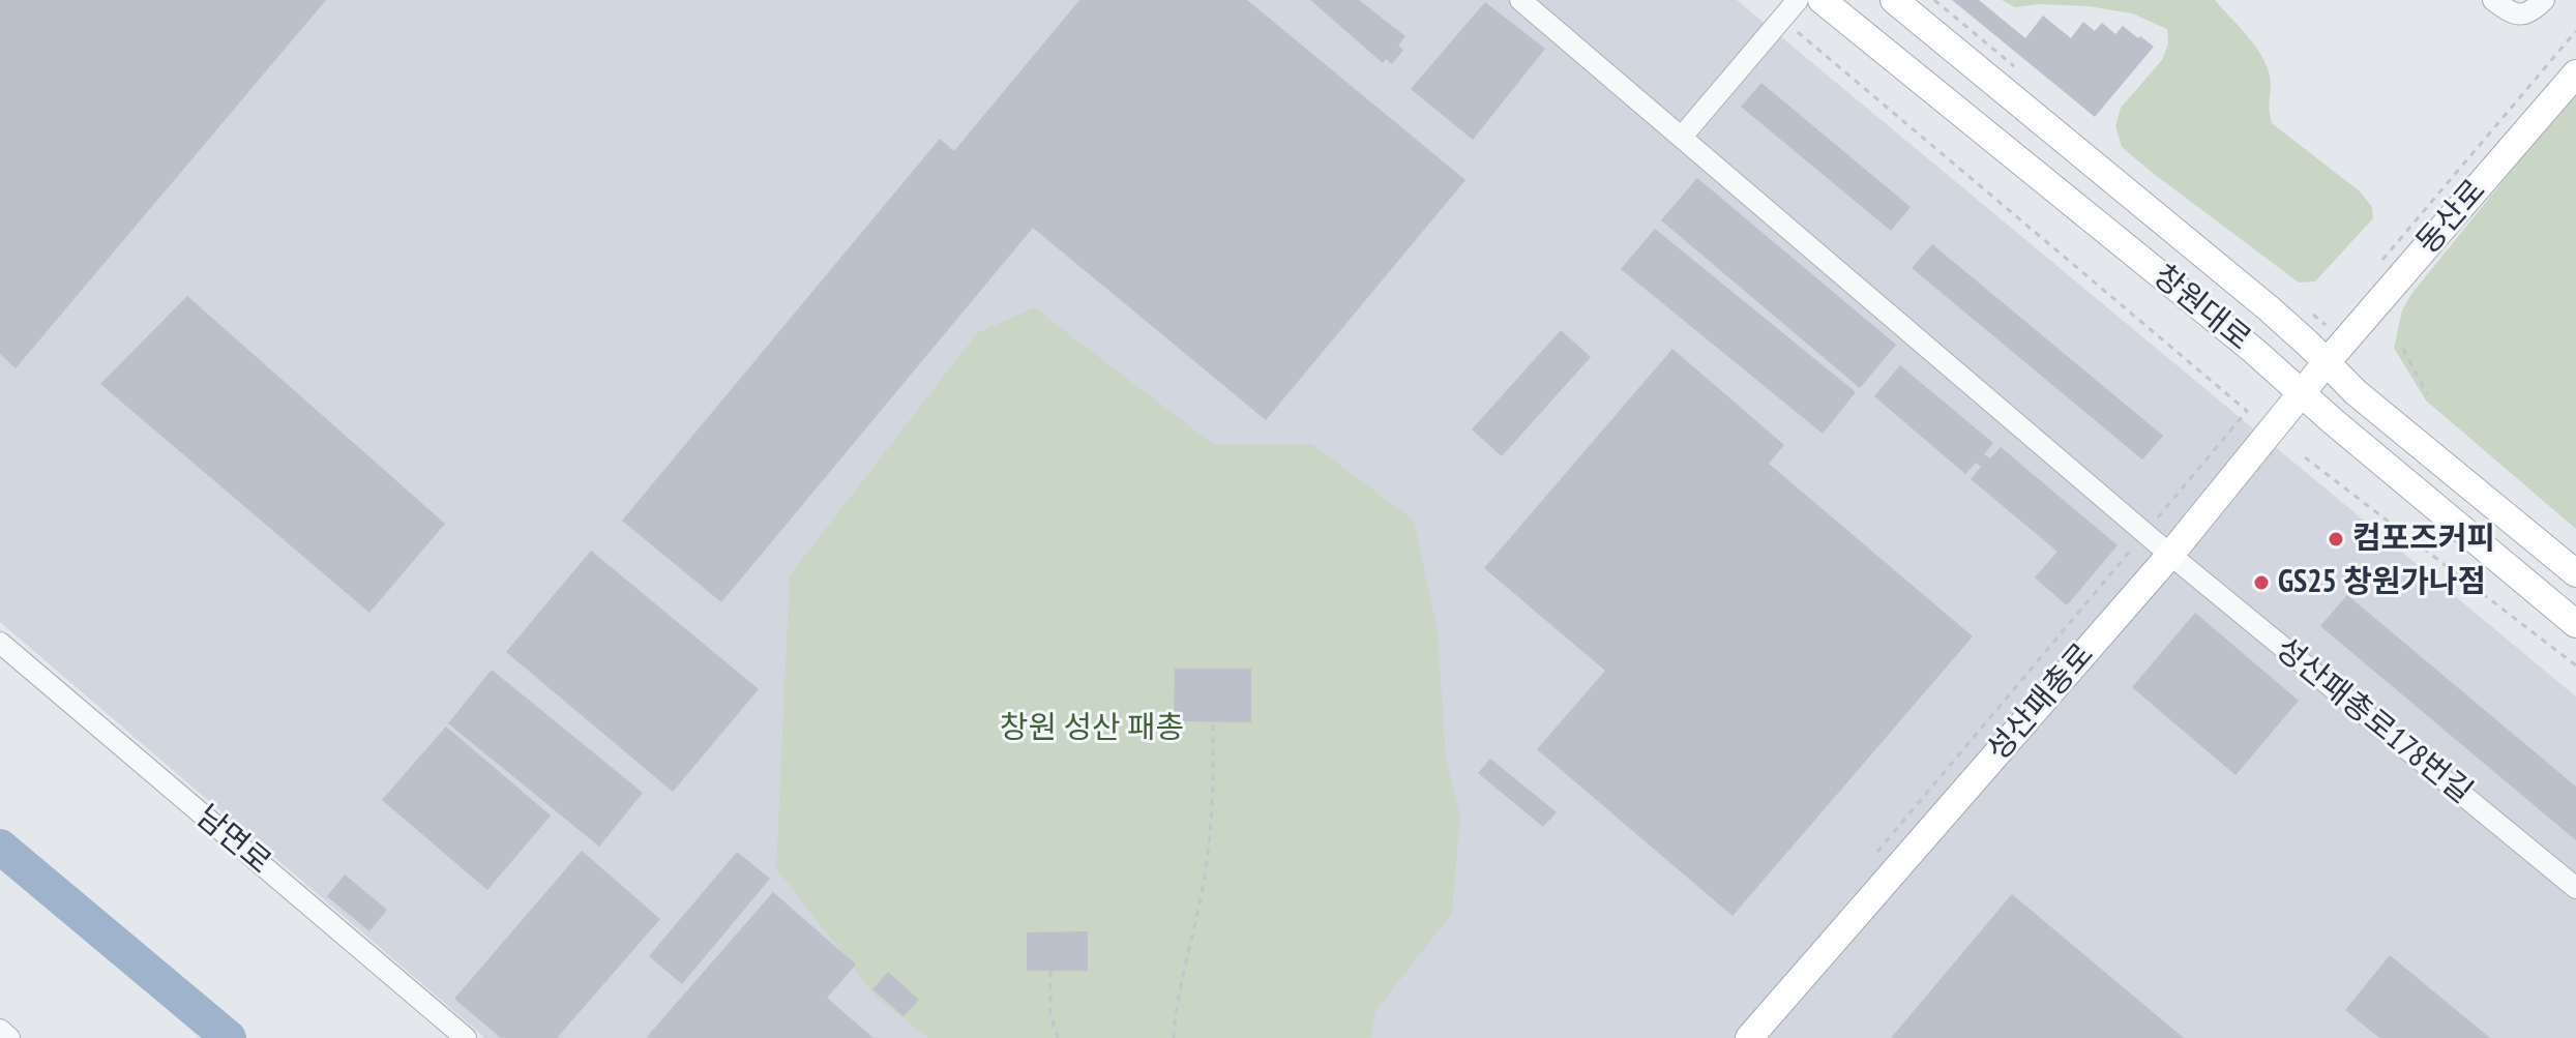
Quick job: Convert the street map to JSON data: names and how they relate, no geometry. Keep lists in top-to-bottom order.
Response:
{
  "streets": {
    "main road": ["동산로", "창원대로", "성산패총로"],
    "street": ["성산패총로178번길", "남면로"]
  },
  "crossings": [
    ["동산로", "창원대로"],
    ["동산로", "성산패총로"],
    ["창원대로", "성산패총로"],
    ["성산패총로", "성산패총로178번길"]
  ],
  "parks": ["창원 성산 패총"],
  "places": ["컴포즈커피", "GS25 창원가나점"]
}
